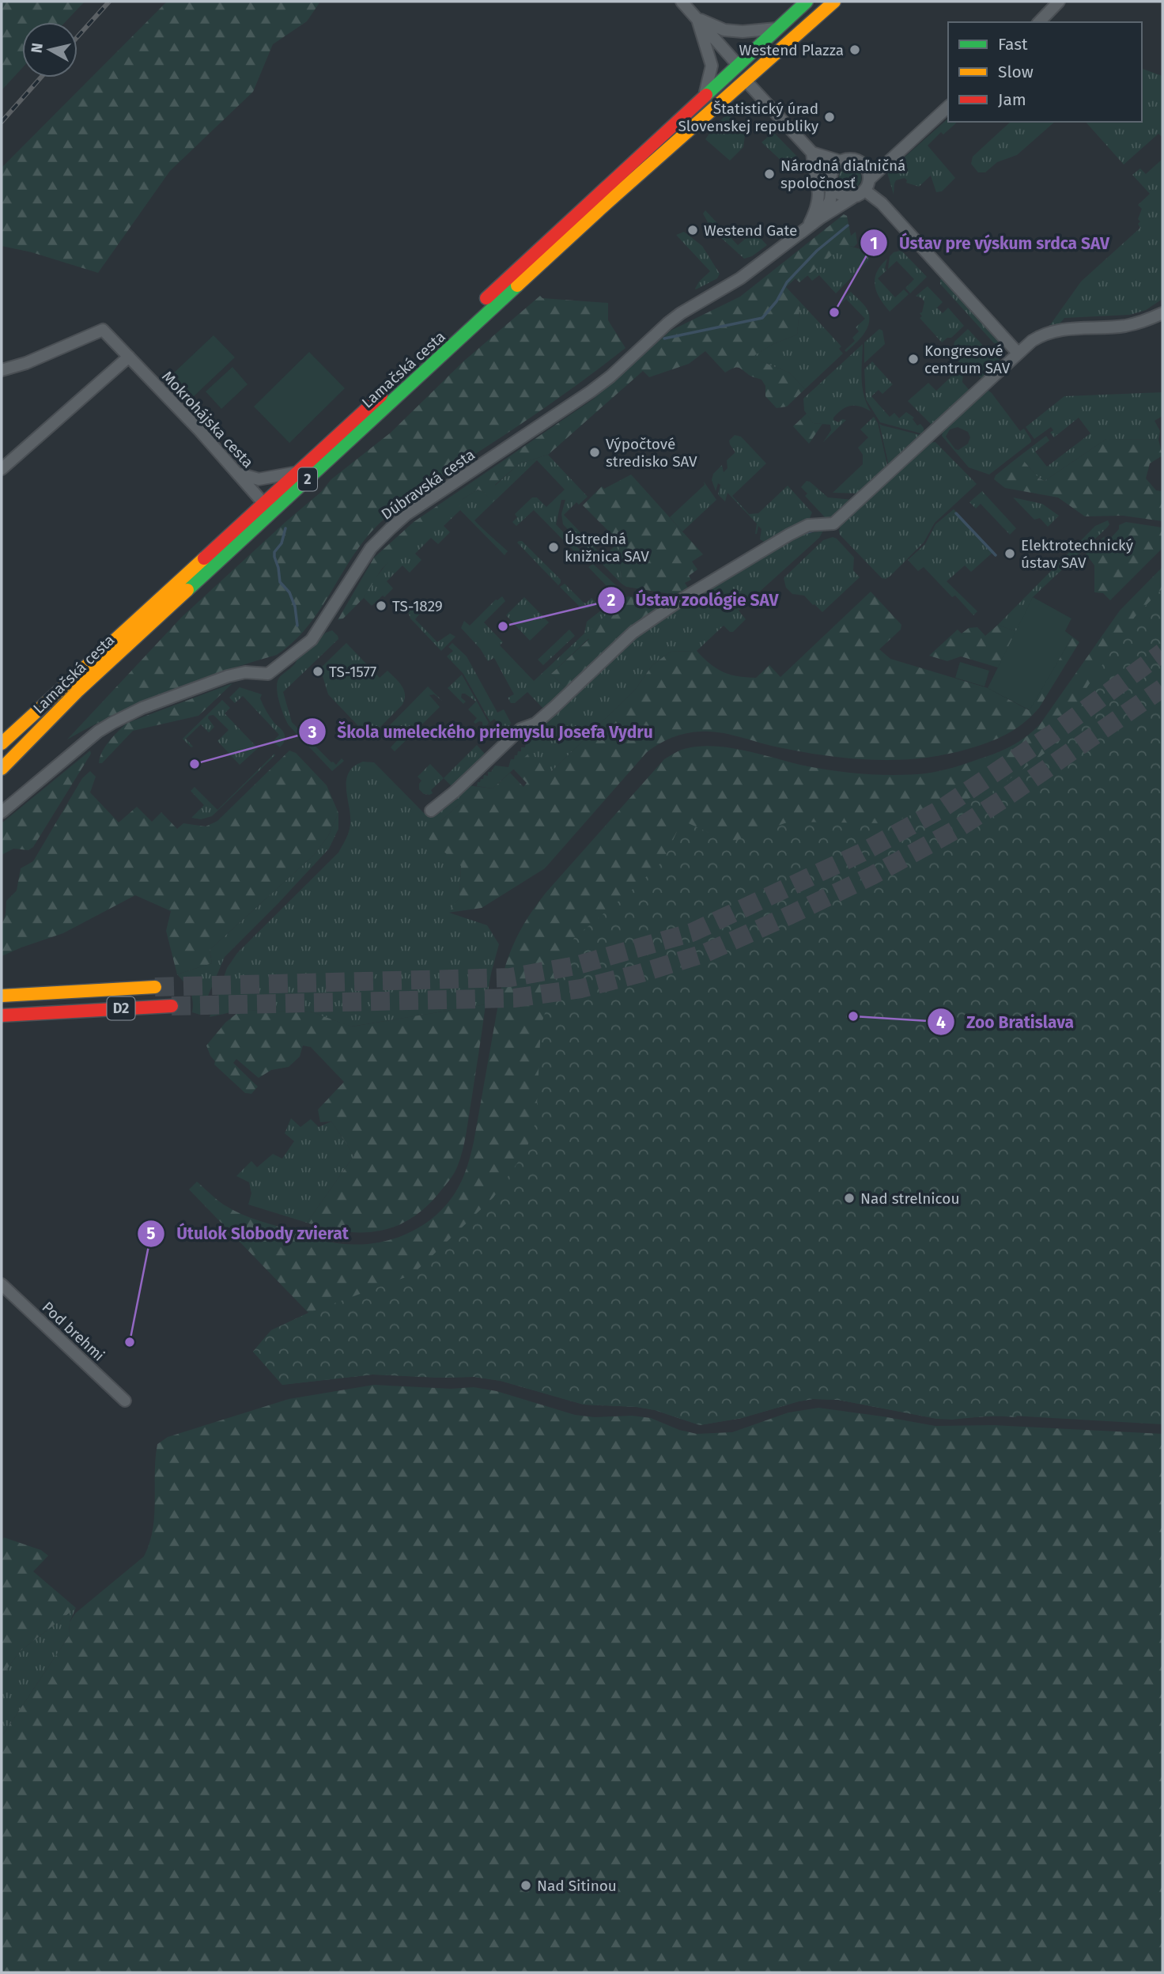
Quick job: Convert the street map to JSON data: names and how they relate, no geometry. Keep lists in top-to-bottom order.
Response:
{
  "streets": {
    "main road": ["Lamačská cesta", "2", "D2"],
    "street": ["Mokrohájska cesta", "Dúbravská cesta", "Pod brehmi"]
  },
  "crossings": [
    ["Lamačská cesta", "Mokrohájska cesta"]
  ],
  "places": [
    "Westend Plazza",
    "Štatistický úrad Slovenskej republiky",
    "Národná diaľničná spoločnosť",
    "Westend Gate",
    "Ústav pre výskum srdca SAV",
    "Kongresové centrum SAV",
    "Výpočtové stredisko SAV",
    "Ústredná knižnica SAV",
    "Elektrotechnický ústav SAV",
    "TS-1829",
    "Ústav zoológie SAV",
    "TS-1577",
    "Škola umeleckého priemyslu Josefa Vydru",
    "Zoo Bratislava",
    "Nad strelnicou",
    "Útulok Slobody zvierat",
    "Nad Sitinou"
  ],
  "legend": ["Fast", "Slow", "Jam"],
  "north": "left"
}
